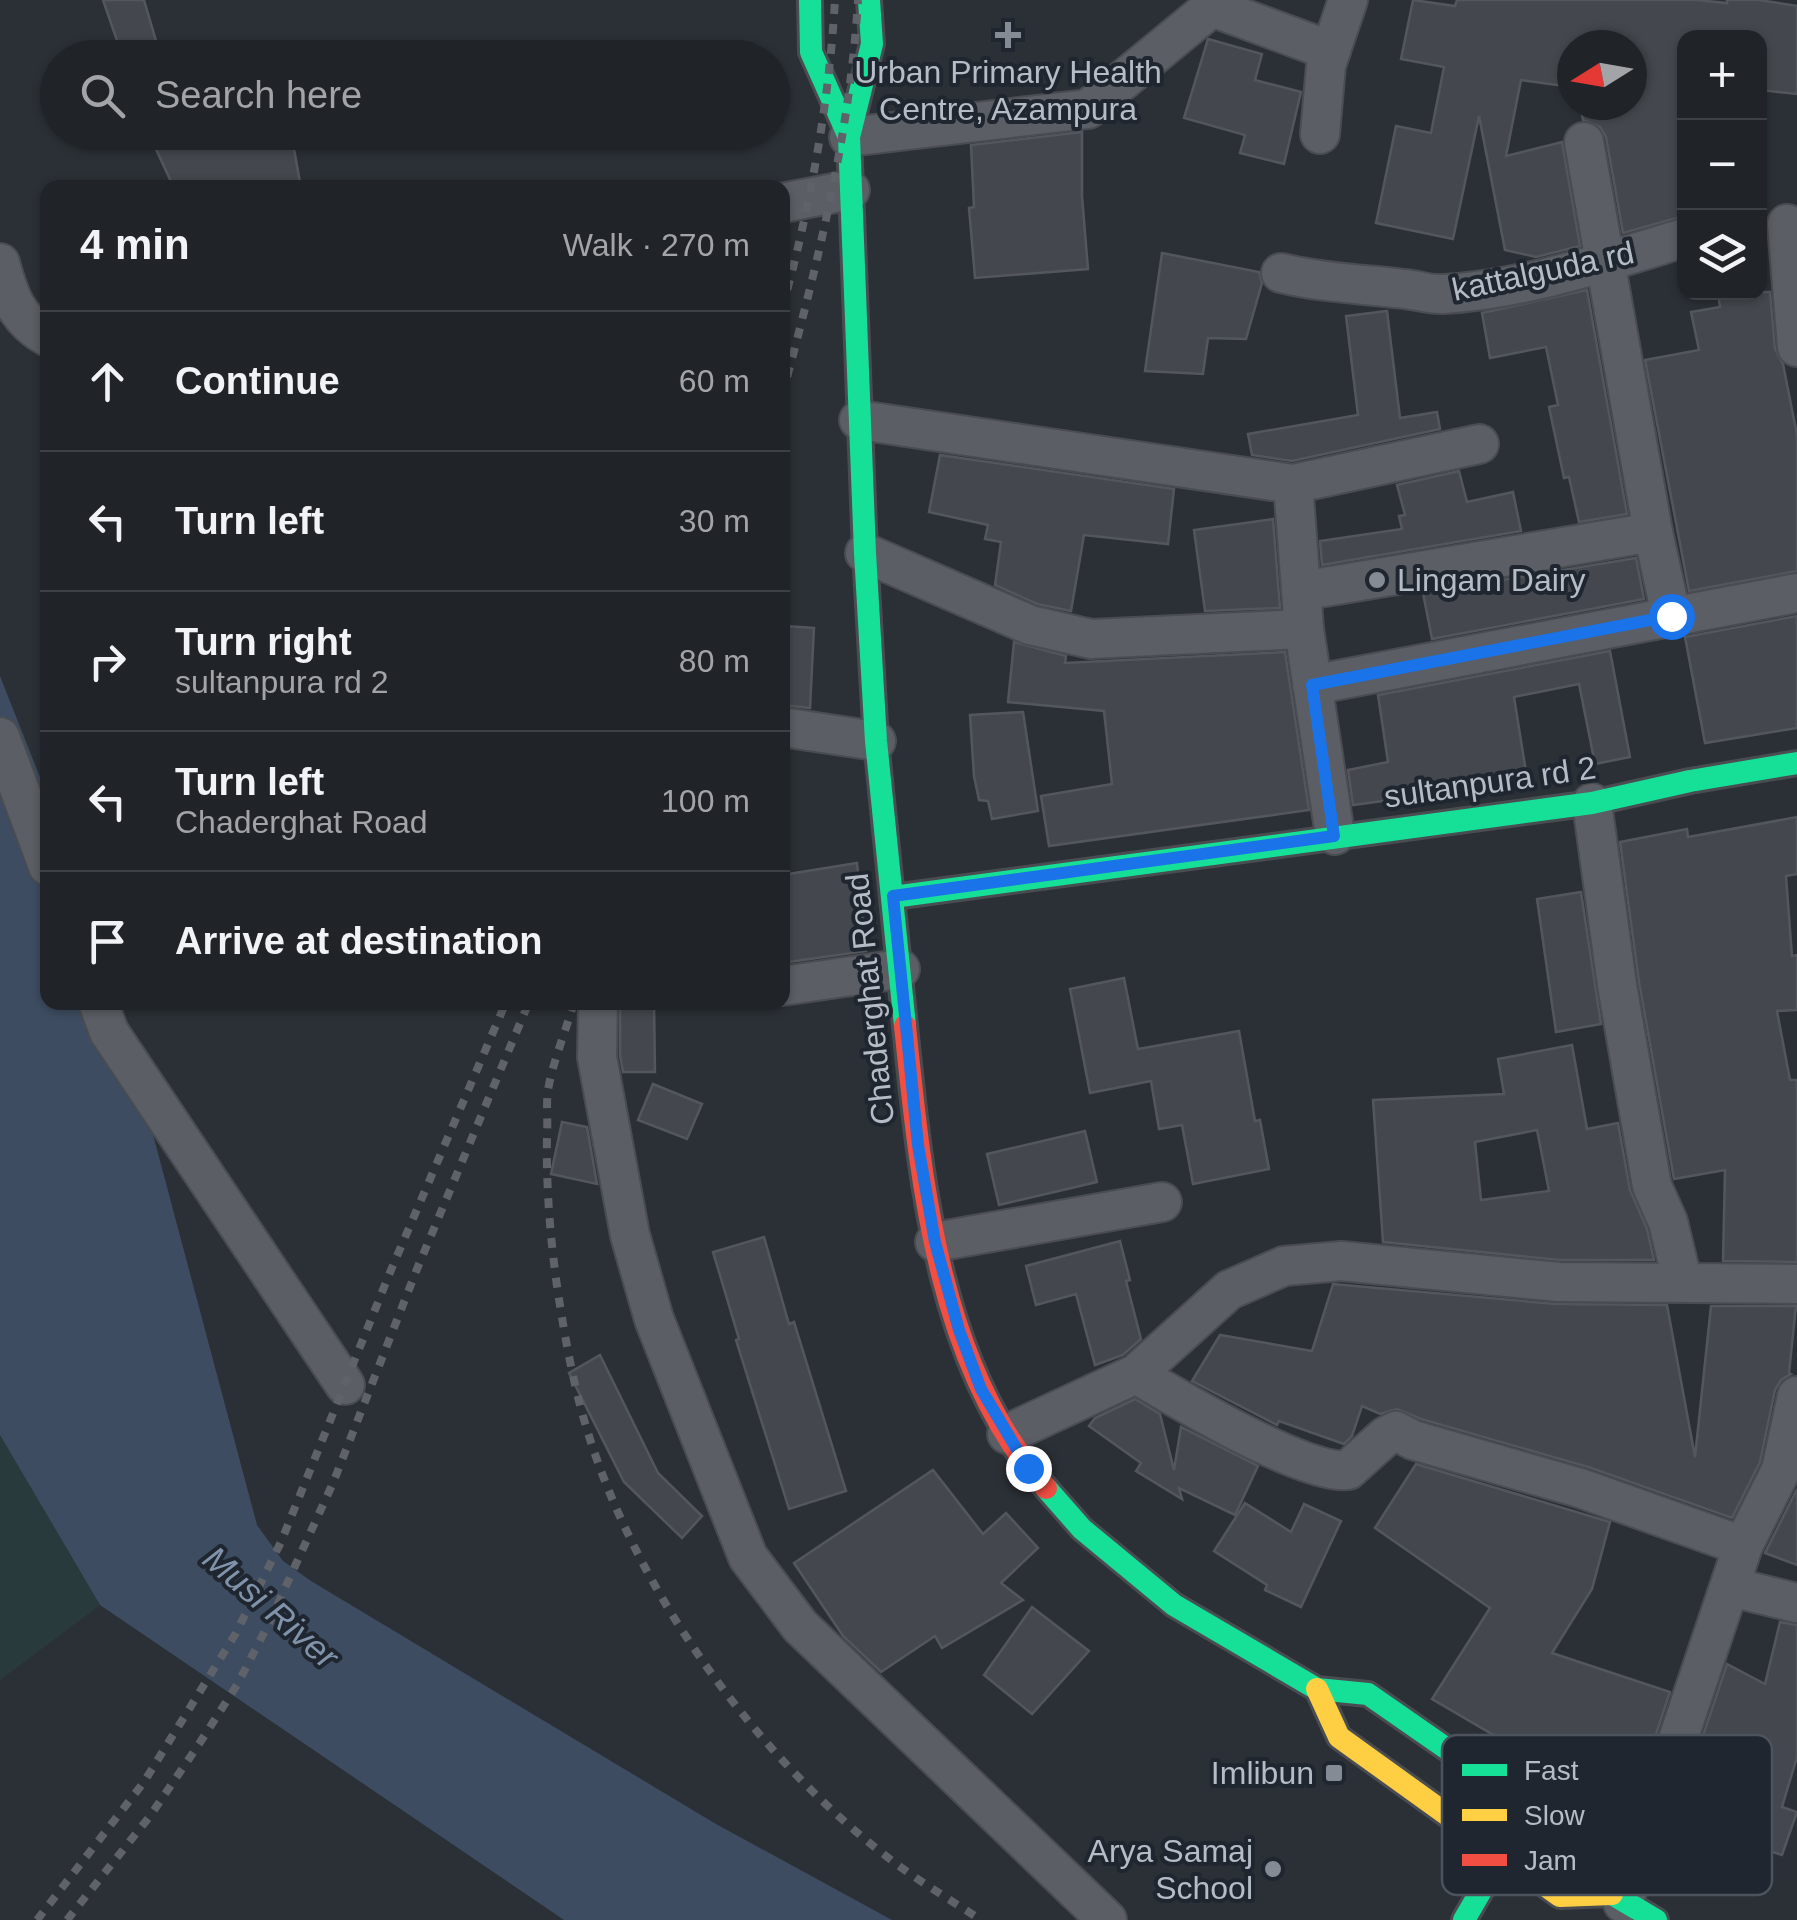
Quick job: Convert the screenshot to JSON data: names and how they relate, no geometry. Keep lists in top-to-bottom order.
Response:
{
  "streets": {
    "main road": ["sultanpura rd 2", "Chaderghat Road"],
    "street": ["kattalguda rd"]
  },
  "crossings": [
    ["sultanpura rd 2", "Chaderghat Road"]
  ],
  "water": ["Musi River"],
  "places": {
    "health": ["Urban Primary Health Centre, Azampura"],
    "other": ["Lingam Dairy", "Arya Samaj School"],
    "transit": ["Imlibun"]
  },
  "legend": ["Fast", "Slow", "Jam"],
  "north": "left",
  "page": {
    "map_buttons": ["+", "−"],
    "search": "Search here",
    "heading": ["4 min", "Walk · 270 m"],
    "list": [
      ["Continue", "60 m"],
      ["Turn left", "30 m"],
      ["Turn right", "sultanpura rd 2", "80 m"],
      ["Turn left", "Chaderghat Road", "100 m"],
      "Arrive at destination"
    ]
  }
}
